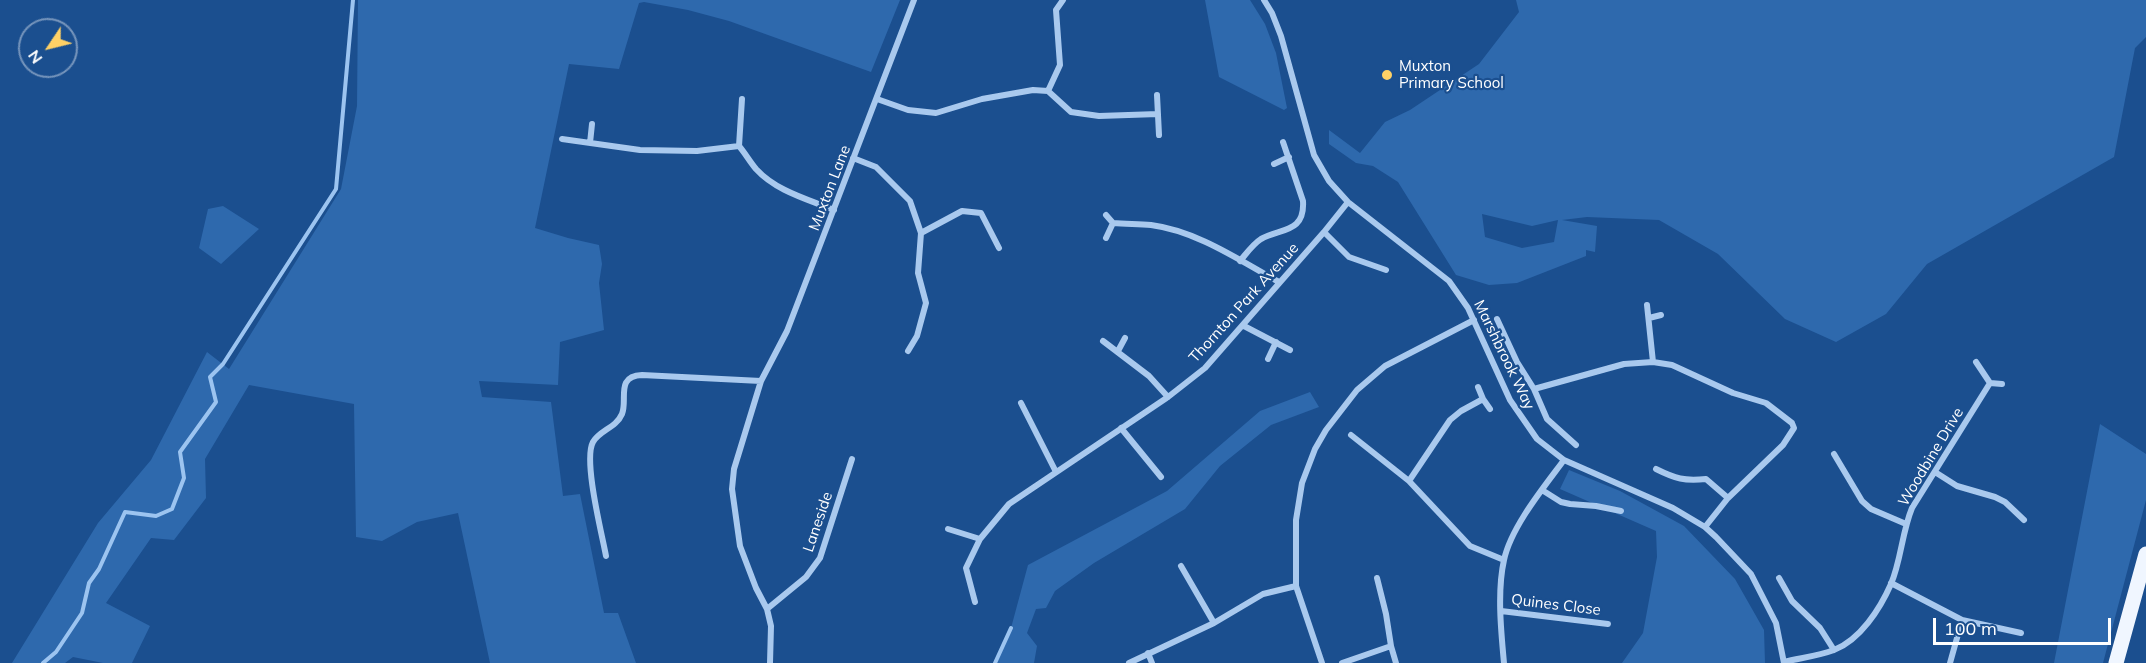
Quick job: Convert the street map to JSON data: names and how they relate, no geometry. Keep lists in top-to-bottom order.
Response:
{
  "streets": {
    "street": [
      "Muxton Lane",
      "Thornton Park Avenue",
      "Marshbrook Way",
      "Woodbine Drive",
      "Laneside",
      "Quines Close"
    ]
  },
  "crossings": [
    ["Muxton Lane", "Laneside"],
    ["Thornton Park Avenue", "Marshbrook Way"],
    ["Marshbrook Way", "Woodbine Drive"]
  ],
  "places": ["Muxton Primary School"],
  "scale_bar": "100 m",
  "north": "bottom left"
}
